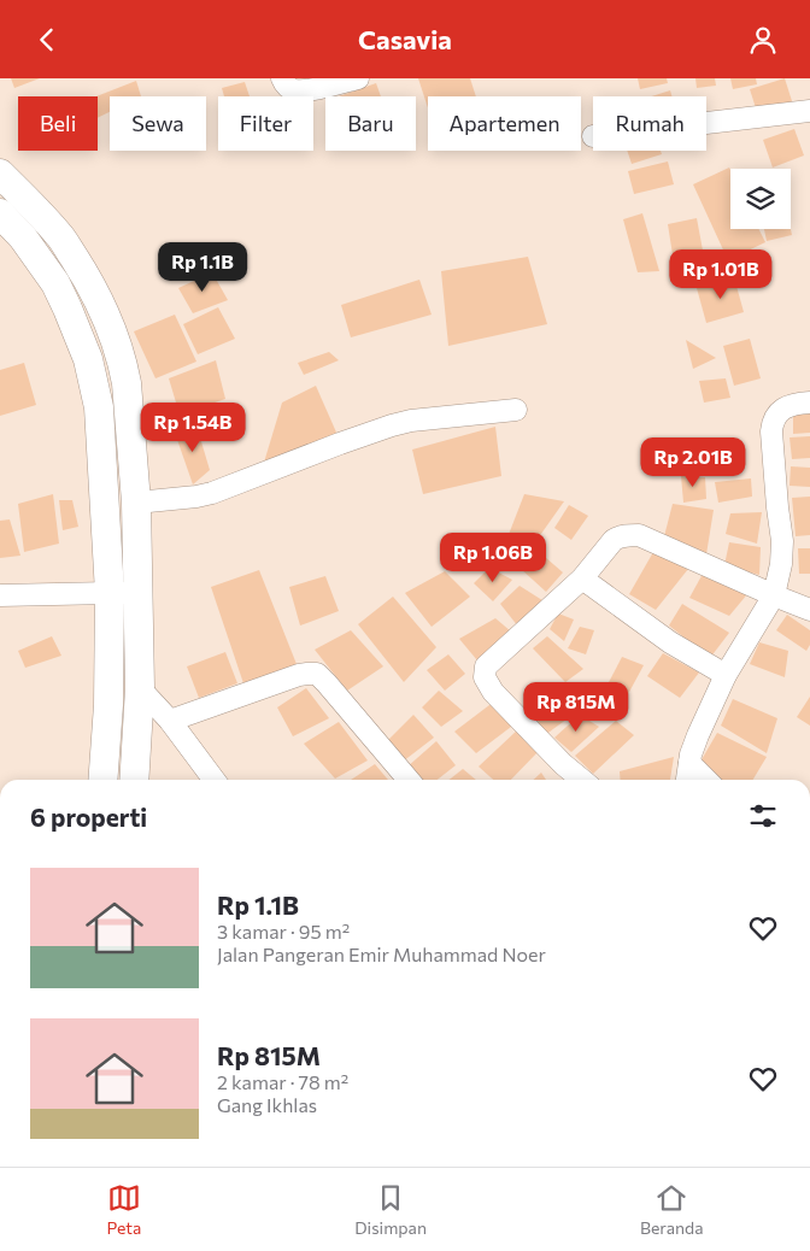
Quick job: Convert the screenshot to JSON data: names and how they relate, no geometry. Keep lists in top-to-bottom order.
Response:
{
  "page": {
    "header": "Casavia",
    "chip": [
      "Beli",
      "Sewa",
      "Filter",
      "Baru",
      "Apartemen",
      "Rumah"
    ],
    "price": [
      "Rp 1.1B",
      "Rp 1.01B",
      "Rp 1.54B",
      "Rp 2.01B",
      "Rp 1.06B",
      "Rp 815M"
    ],
    "heading": "6 properti",
    "list": [
      {
        "name": "Rp 1.1B",
        "note": "3 kamar · 95 m² · Jalan Pangeran Emir Muhammad Noer"
      },
      {
        "name": "Rp 815M",
        "note": "2 kamar · 78 m² · Gang Ikhlas"
      }
    ],
    "tabs": ["Peta", "Disimpan", "Beranda"]
  }
}
